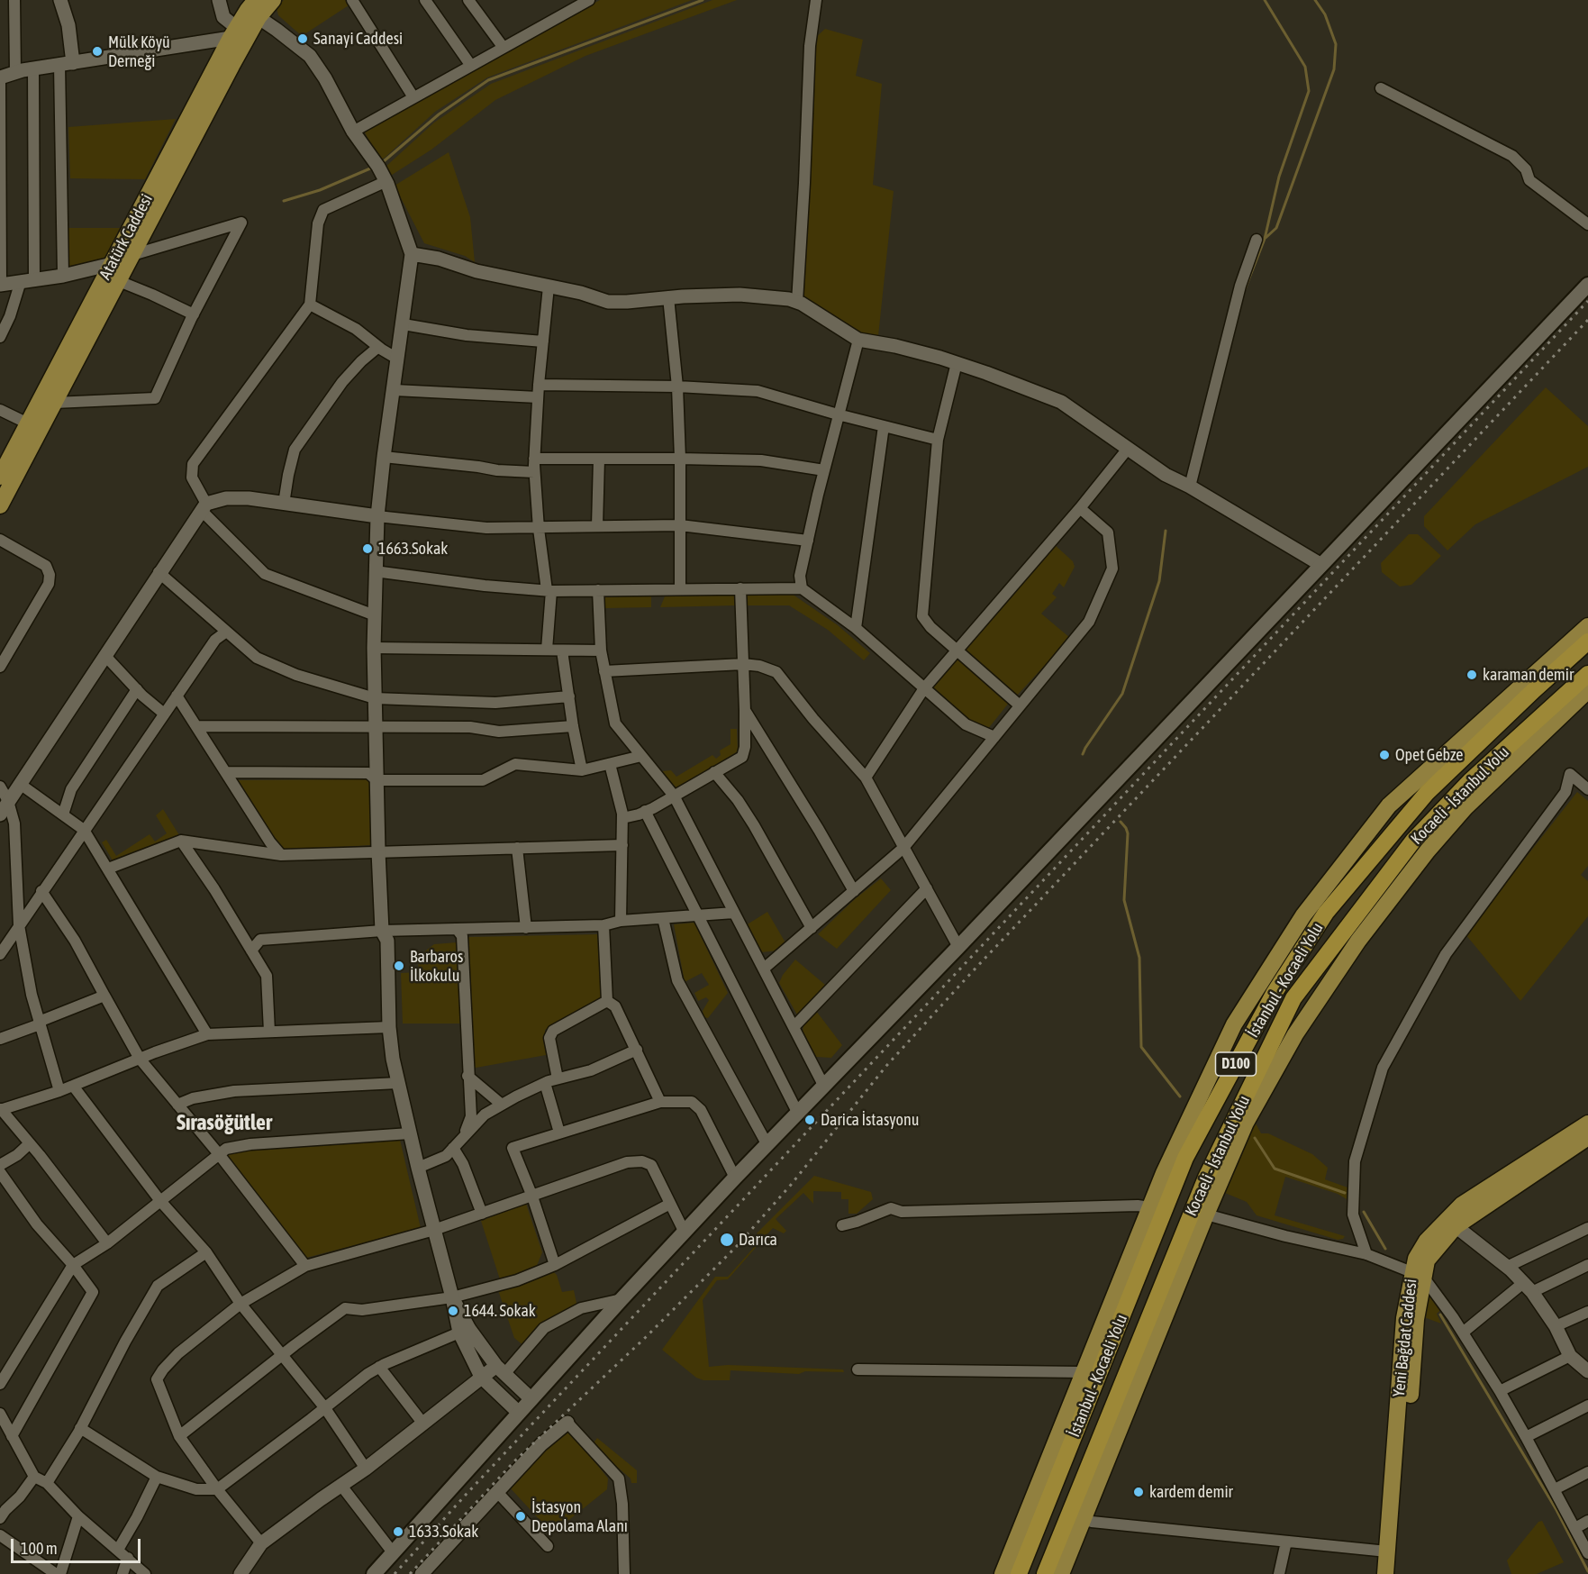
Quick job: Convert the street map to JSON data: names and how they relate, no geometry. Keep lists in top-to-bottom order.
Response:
{
  "streets": {
    "highway": ["Kocaeli - İstanbul Yolu", "İstanbul - Kocaeli Yolu", "D100"],
    "main road": ["Atatürk Caddesi", "Yeni Bağdat Caddesi"]
  },
  "districts": ["Sırasöğütler"],
  "places": [
    "Sanayi Caddesi",
    "Mülk Köyü Derneği",
    "1663.Sokak",
    "karaman demir",
    "Opet Gebze",
    "Barbaros İlkokulu",
    "Darica İstasyonu",
    "Darıca",
    "1644. Sokak",
    "kardem demir",
    "İstasyon Depolama Alanı",
    "1633.Sokak"
  ],
  "scale_bar": "100 m"
}
